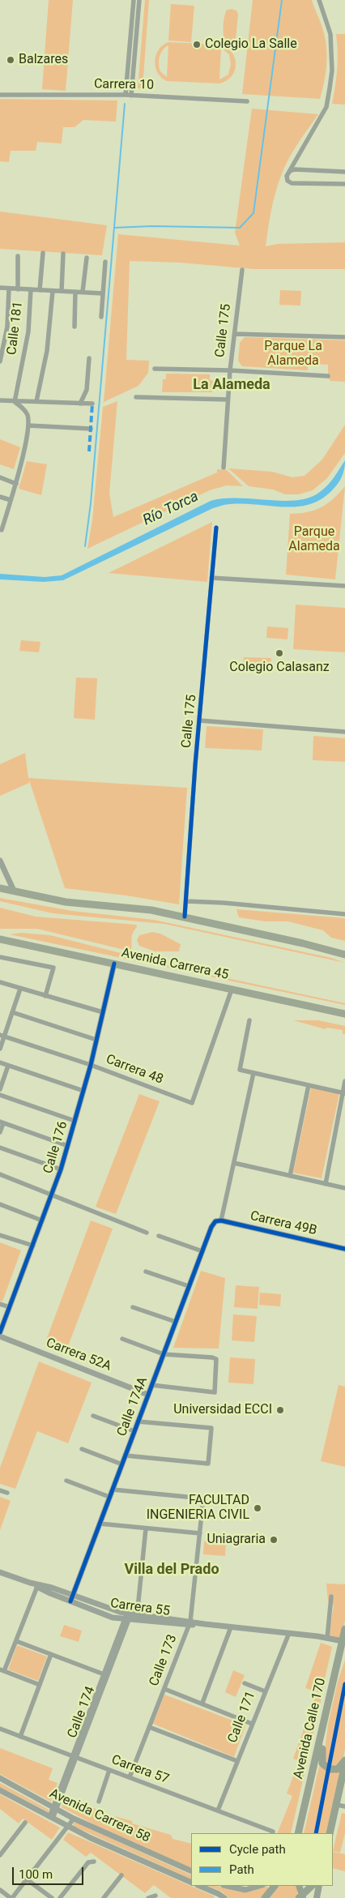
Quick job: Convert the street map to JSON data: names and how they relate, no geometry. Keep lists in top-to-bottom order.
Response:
{
  "streets": {
    "highway": ["Avenida Carrera 45"],
    "main road": ["Avenida Calle 170"],
    "street": [
      "Carrera 10",
      "Calle 181",
      "Calle 175",
      "Carrera 48",
      "Calle 176",
      "Carrera 49B",
      "Carrera 52A",
      "Calle 174A",
      "Carrera 55",
      "Calle 173",
      "Calle 174",
      "Calle 171",
      "Carrera 57",
      "Avenida Carrera 58"
    ]
  },
  "crossings": [
    ["Avenida Carrera 45", "Carrera 48"],
    ["Avenida Carrera 45", "Calle 176"],
    ["Carrera 48", "Calle 176"],
    ["Carrera 49B", "Calle 174A"],
    ["Carrera 52A", "Calle 174A"],
    ["Calle 174A", "Carrera 55"],
    ["Calle 174A", "Calle 173"],
    ["Carrera 55", "Calle 173"],
    ["Carrera 55", "Calle 174"],
    ["Carrera 55", "Calle 171"],
    ["Carrera 55", "Avenida Calle 170"],
    ["Calle 173", "Carrera 57"],
    ["Calle 174", "Carrera 57"],
    ["Calle 174", "Avenida Carrera 58"],
    ["Calle 171", "Carrera 57"]
  ],
  "districts": ["La Alameda", "Villa del Prado"],
  "water": ["Río Torca"],
  "parks": ["Parque La Alameda", "Parque Alameda"],
  "places": [
    "Colegio La Salle",
    "Balzares",
    "Colegio Calasanz",
    "Universidad ECCI",
    "FACULTAD INGENIERIA CIVIL",
    "Uniagraria"
  ],
  "legend": ["Cycle path", "Path"],
  "scale_bar": "100 m"
}
